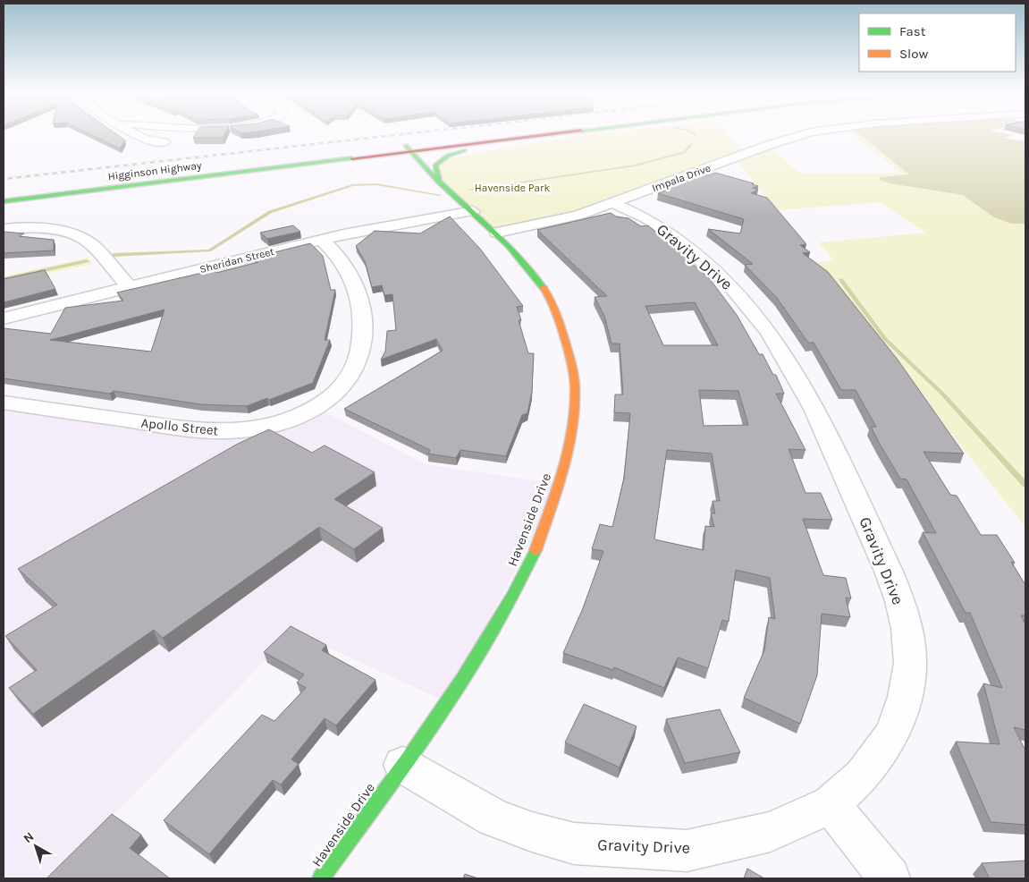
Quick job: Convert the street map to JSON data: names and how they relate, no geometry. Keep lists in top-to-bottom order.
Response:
{
  "streets": {
    "main road": ["Higginson Highway", "Havenside Drive"],
    "street": [
      "Impala Drive",
      "Gravity Drive",
      "Sheridan Street",
      "Apollo Street"
    ]
  },
  "crossings": [
    ["Higginson Highway", "Havenside Drive"],
    ["Impala Drive", "Gravity Drive"],
    ["Impala Drive", "Havenside Drive"],
    ["Gravity Drive", "Havenside Drive"],
    ["Sheridan Street", "Apollo Street"],
    ["Sheridan Street", "Havenside Drive"]
  ],
  "parks": ["Havenside Park"],
  "legend": ["Fast", "Slow"],
  "north": "top left"
}
